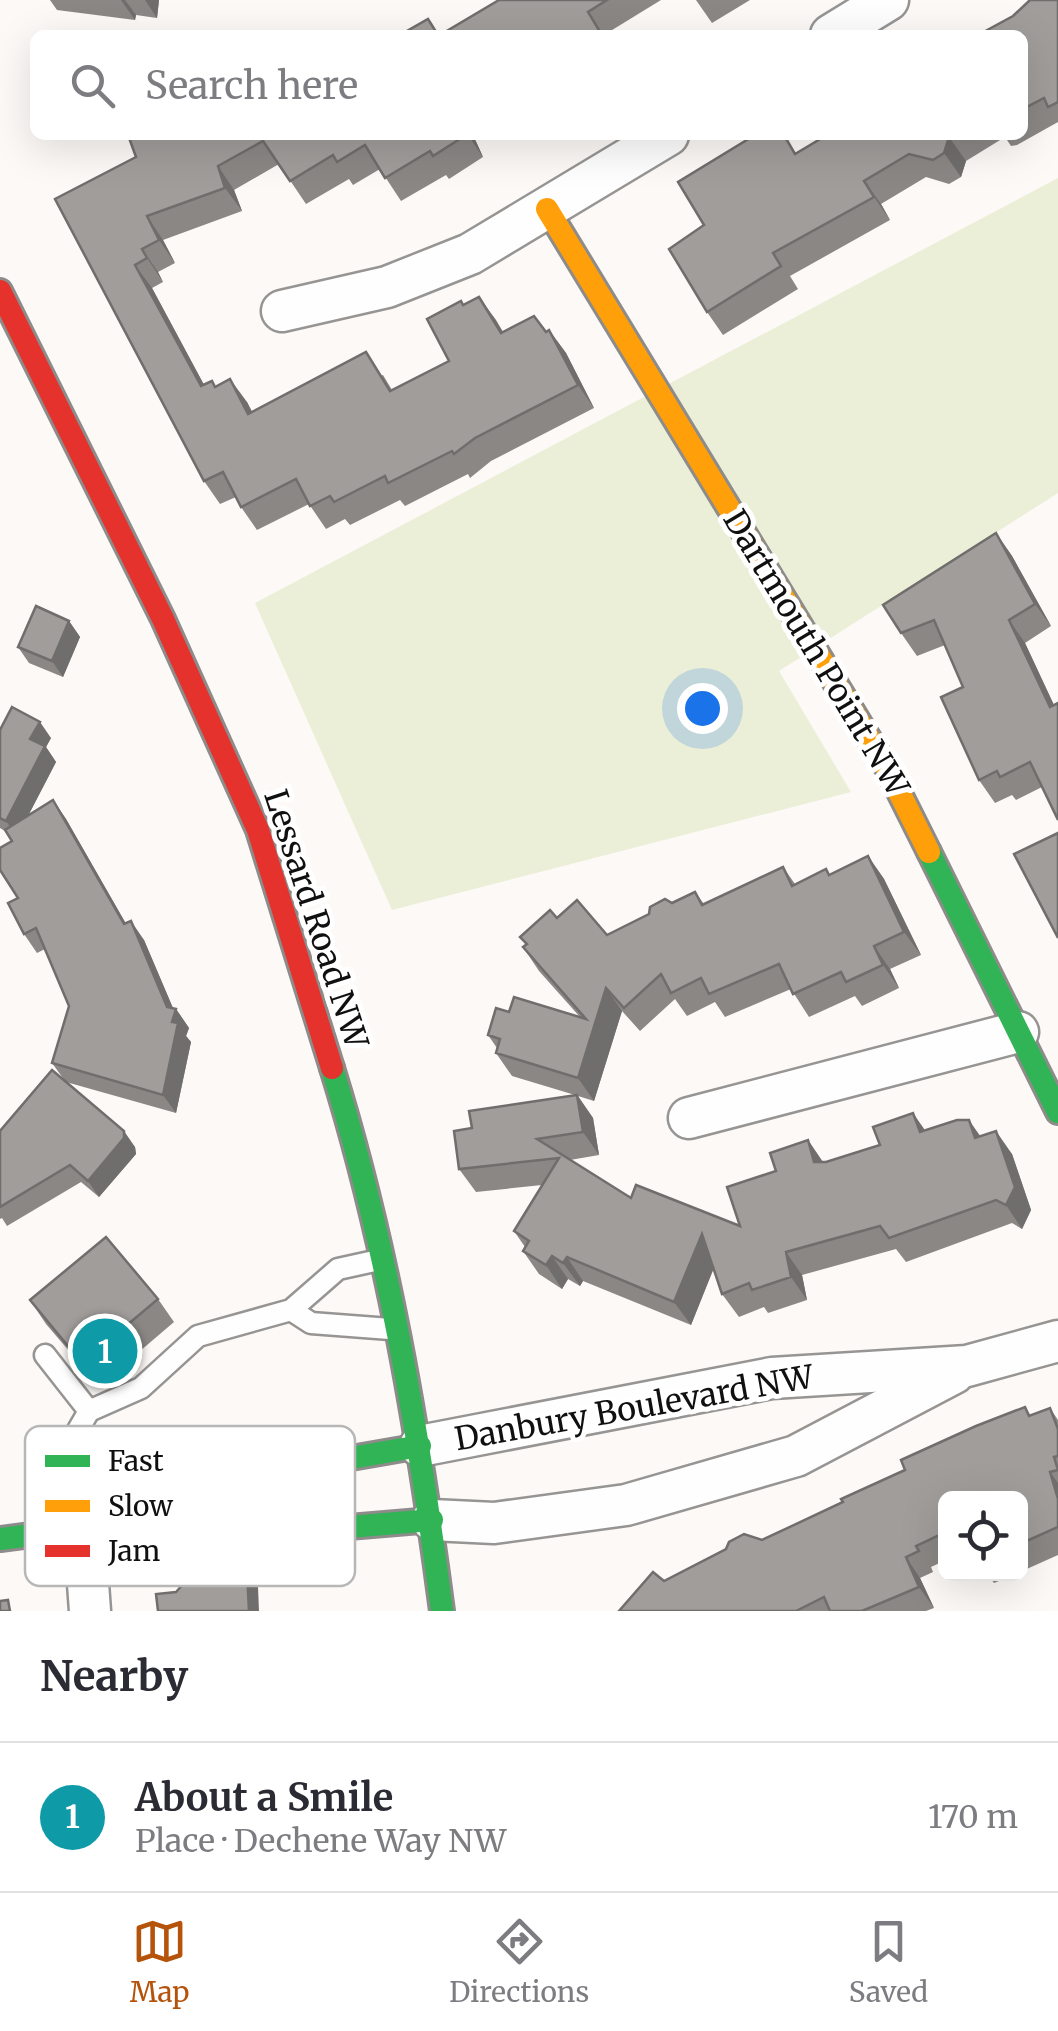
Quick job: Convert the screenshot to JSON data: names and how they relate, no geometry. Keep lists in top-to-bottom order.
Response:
{
  "streets": {
    "street": ["Dartmouth Point NW", "Lessard Road NW", "Danbury Boulevard NW"]
  },
  "crossings": [
    ["Lessard Road NW", "Danbury Boulevard NW"]
  ],
  "legend": ["Fast", "Slow", "Jam"],
  "page": {
    "search": "Search here",
    "pins": "1",
    "heading": "Nearby",
    "list": [
      {
        "mark": "1",
        "name": "About a Smile",
        "note": "Place · Dechene Way NW",
        "value": "170 m"
      }
    ],
    "nav": ["Map", "Directions", "Saved"]
  }
}
